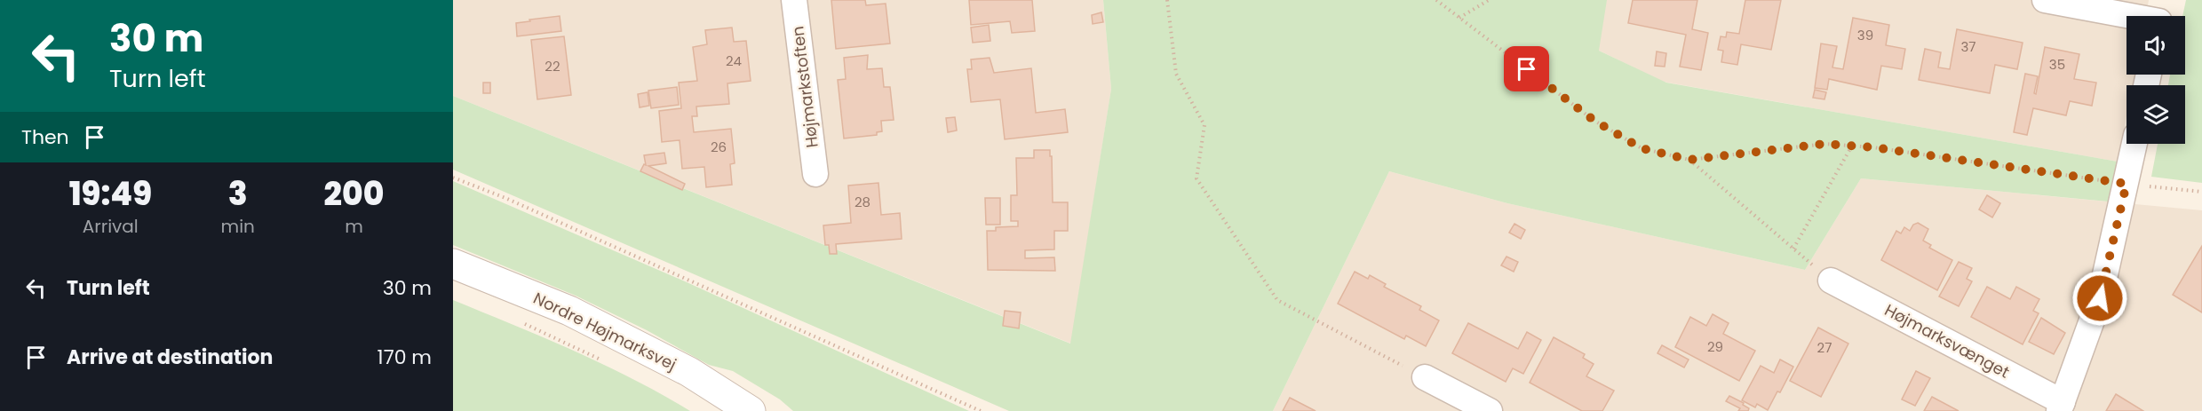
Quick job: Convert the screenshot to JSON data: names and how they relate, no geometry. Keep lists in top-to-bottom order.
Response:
{
  "streets": {
    "street": ["Højmarkstoften", "Nordre Højmarksvej", "Højmarksvænget"]
  },
  "house_numbers": [
    "39",
    "37",
    "24",
    "35",
    "22",
    "26",
    "28",
    "29",
    "27"
  ],
  "page": {
    "turn": ["30 m", "Turn left"],
    "then": "Then",
    "eta": [
      "19:49",
      "Arrival",
      "3",
      "min",
      "200",
      "m"
    ],
    "list": [
      {
        "name": "Turn left",
        "value": "30 m"
      },
      {
        "name": "Arrive at destination",
        "value": "170 m"
      }
    ]
  }
}
